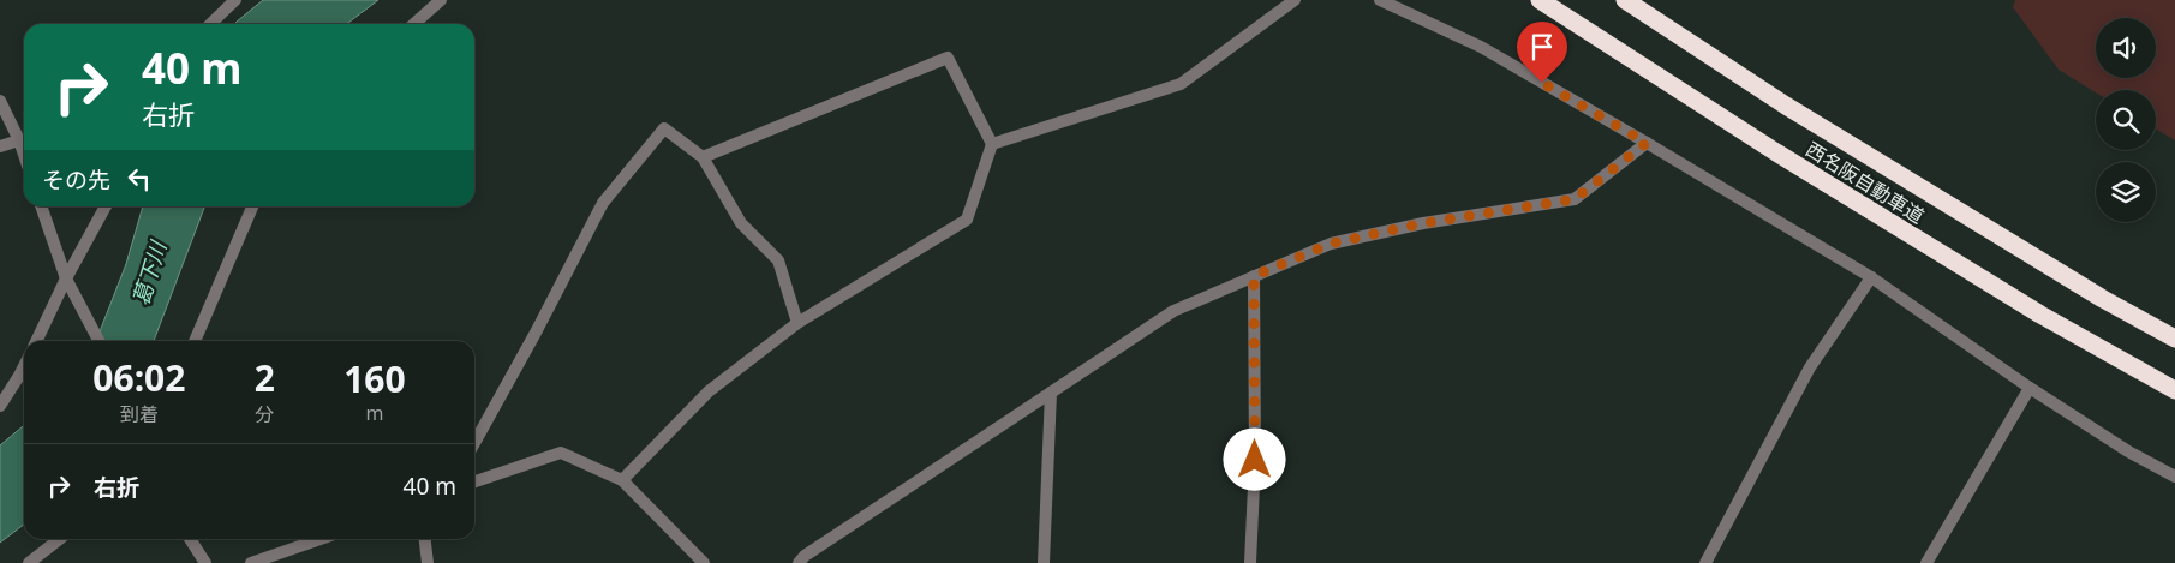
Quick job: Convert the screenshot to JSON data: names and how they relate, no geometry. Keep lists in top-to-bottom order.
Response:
{
  "streets": {
    "highway": ["西名阪自動車道"]
  },
  "water": ["葛下川"],
  "page": {
    "turn": ["40 m", "右折"],
    "then": "その先",
    "eta": [
      "06:02",
      "到着",
      "2",
      "分",
      "160",
      "m"
    ],
    "list": [
      {
        "name": "右折",
        "value": "40 m"
      }
    ]
  }
}
